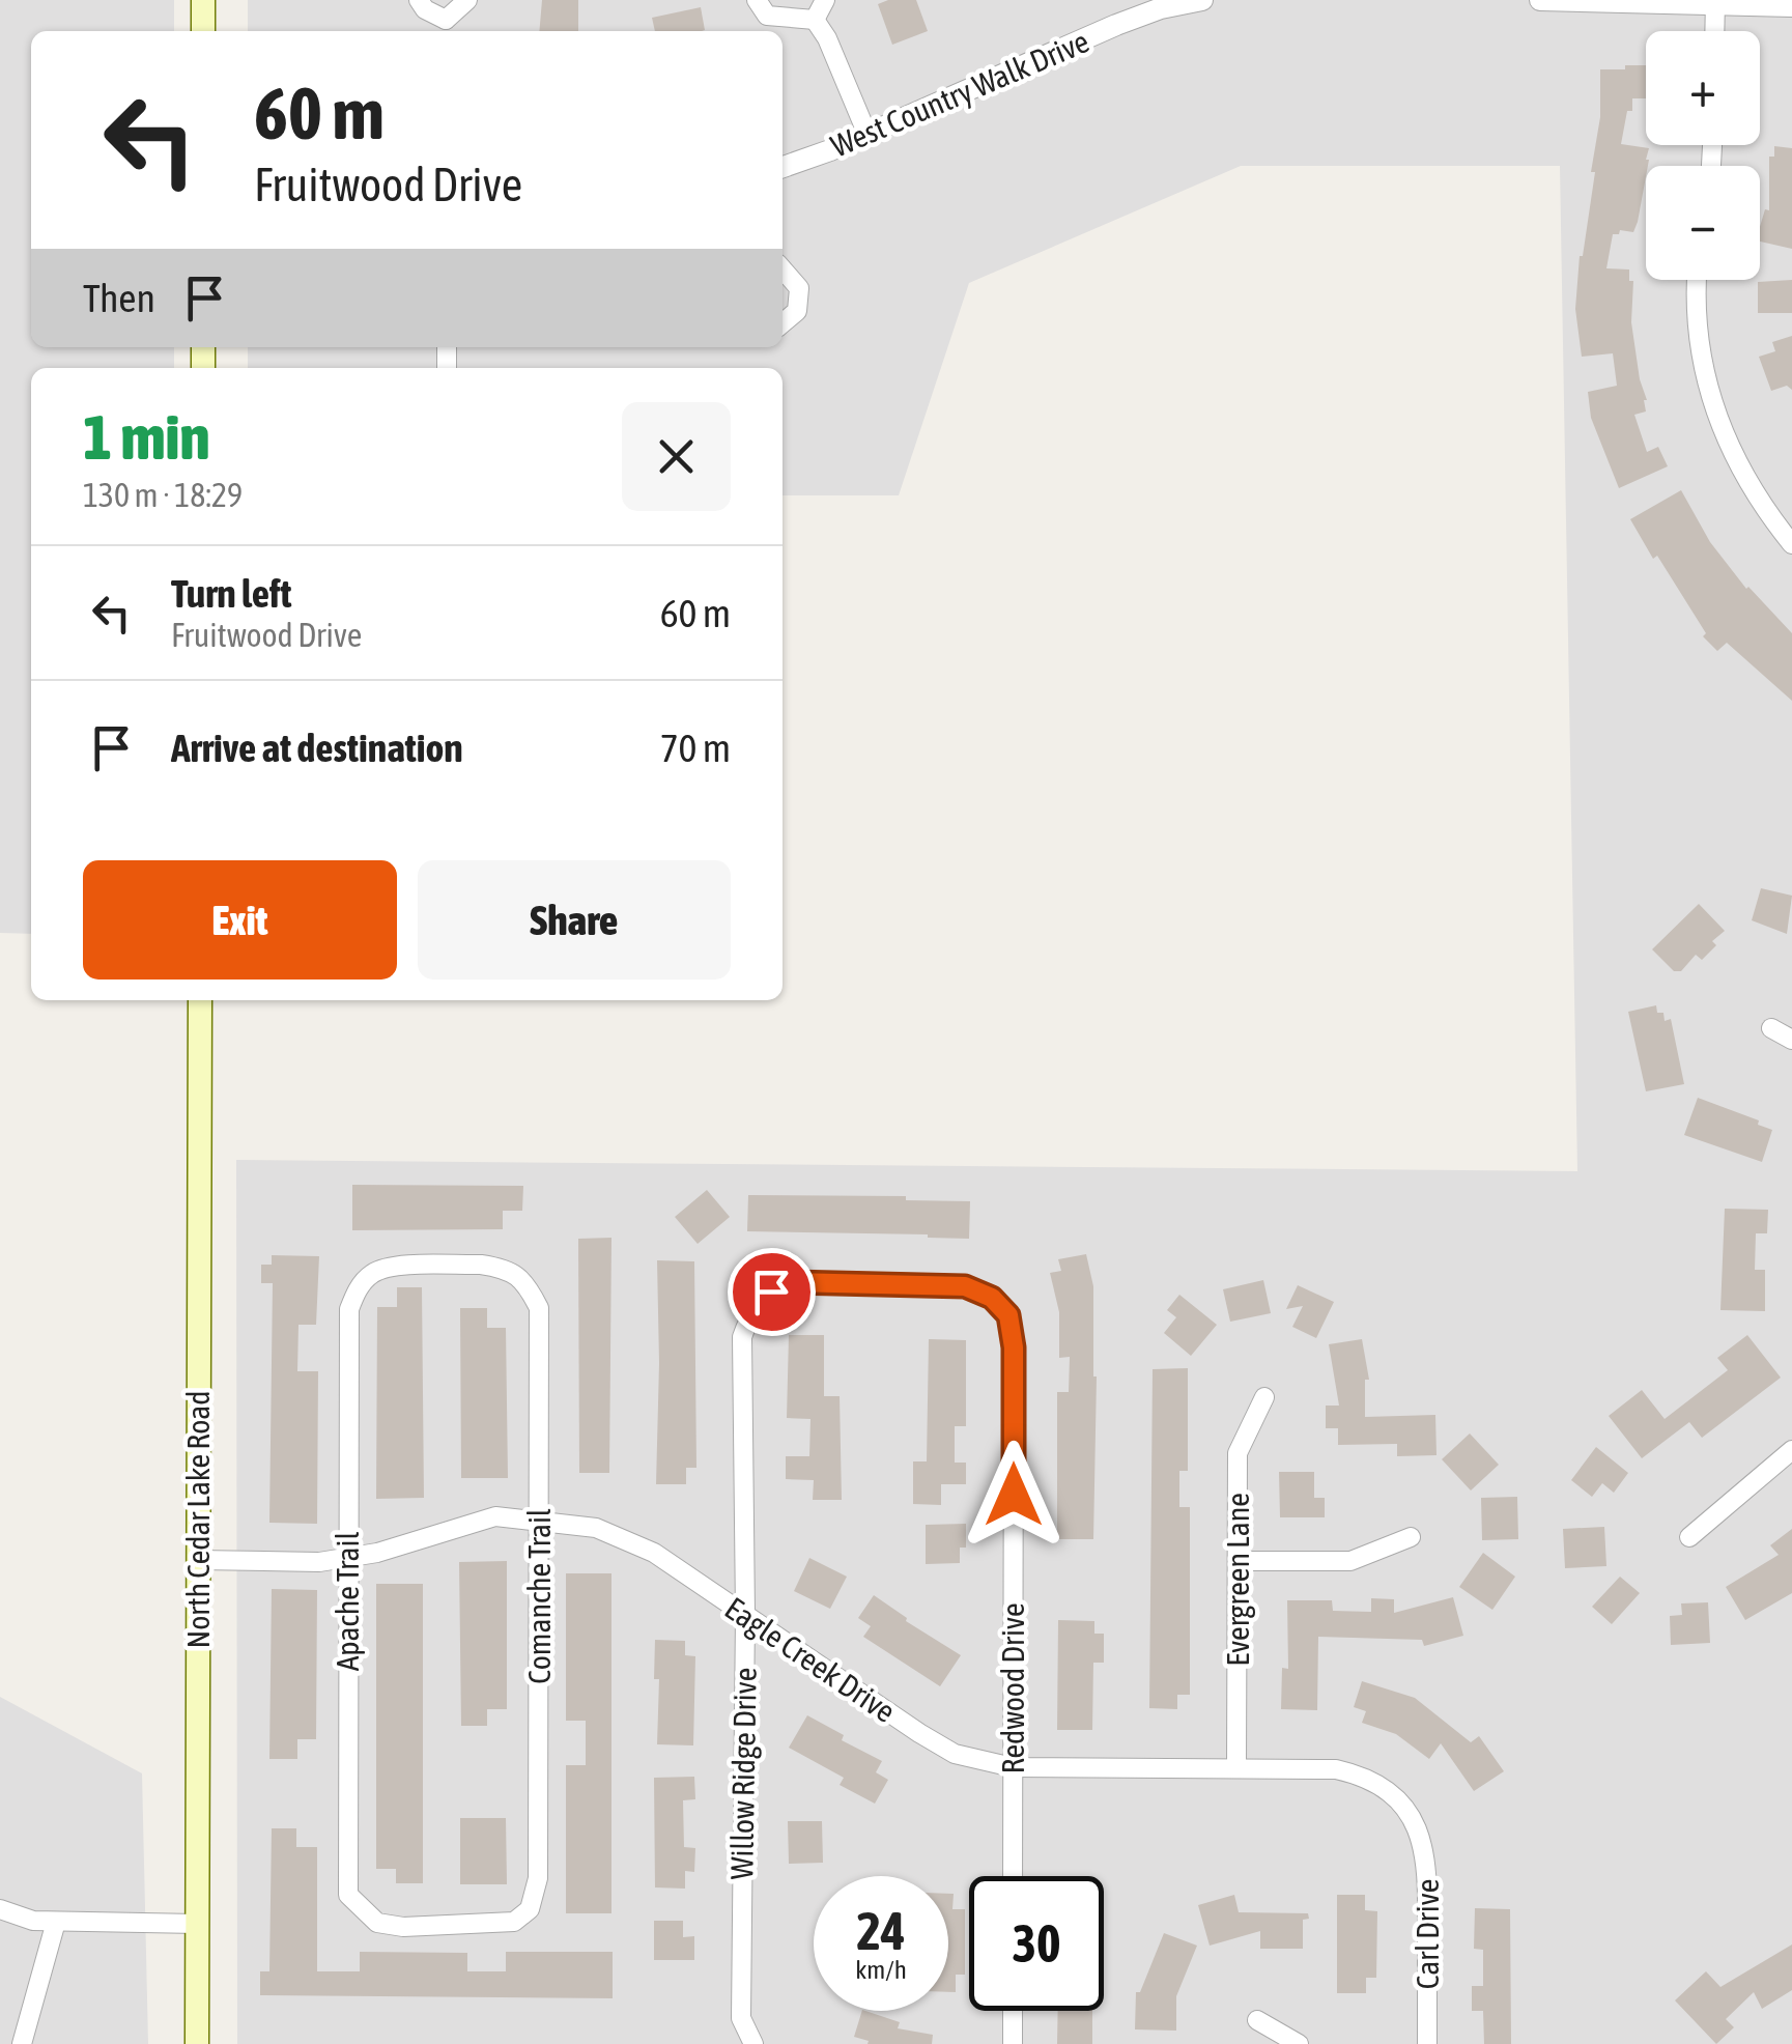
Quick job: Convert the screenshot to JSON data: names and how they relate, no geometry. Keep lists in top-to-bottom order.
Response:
{
  "streets": {
    "main road": ["North Cedar Lake Road"],
    "street": [
      "West Country Walk Drive",
      "Evergreen Lane",
      "Comanche Trail",
      "Apache Trail",
      "Eagle Creek Drive",
      "Redwood Drive",
      "Willow Ridge Drive",
      "Carl Drive"
    ]
  },
  "crossings": [
    ["North Cedar Lake Road", "Eagle Creek Drive"],
    ["Evergreen Lane", "Eagle Creek Drive"],
    ["Comanche Trail", "Apache Trail"],
    ["Comanche Trail", "Eagle Creek Drive"],
    ["Apache Trail", "Eagle Creek Drive"],
    ["Eagle Creek Drive", "Redwood Drive"],
    ["Eagle Creek Drive", "Willow Ridge Drive"],
    ["Eagle Creek Drive", "Carl Drive"],
    ["Redwood Drive", "Willow Ridge Drive"]
  ],
  "page": {
    "map_buttons": ["+", "−"],
    "turn": ["60 m", "Fruitwood Drive"],
    "then": "Then",
    "heading": ["1 min", "130 m · 18:29"],
    "list": [
      {
        "name": "Turn left",
        "note": "Fruitwood Drive",
        "value": "60 m"
      },
      {
        "name": "Arrive at destination",
        "value": "70 m"
      }
    ],
    "buttons": ["Exit", "Share"],
    "speed": "24 km/h",
    "limit": "30"
  }
}
